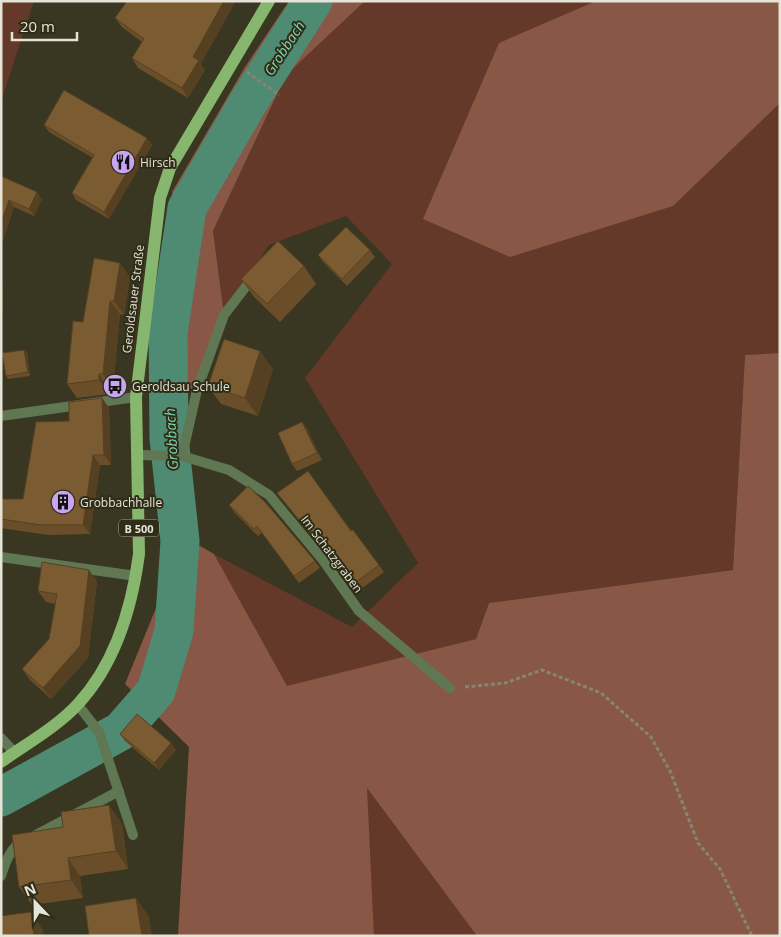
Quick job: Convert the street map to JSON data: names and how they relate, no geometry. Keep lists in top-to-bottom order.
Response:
{
  "streets": {
    "main road": ["Geroldsauer Straße", "B 500"],
    "lane": ["Im Schatzgraben"]
  },
  "crossings": [
    ["Geroldsauer Straße", "Im Schatzgraben"]
  ],
  "water": ["Grobbach"],
  "places": {
    "restaurant": ["Hirsch"],
    "bus stop": ["Geroldsau Schule"],
    "building": ["Grobbachhalle"]
  },
  "scale_bar": "20 m",
  "north": "top"
}
